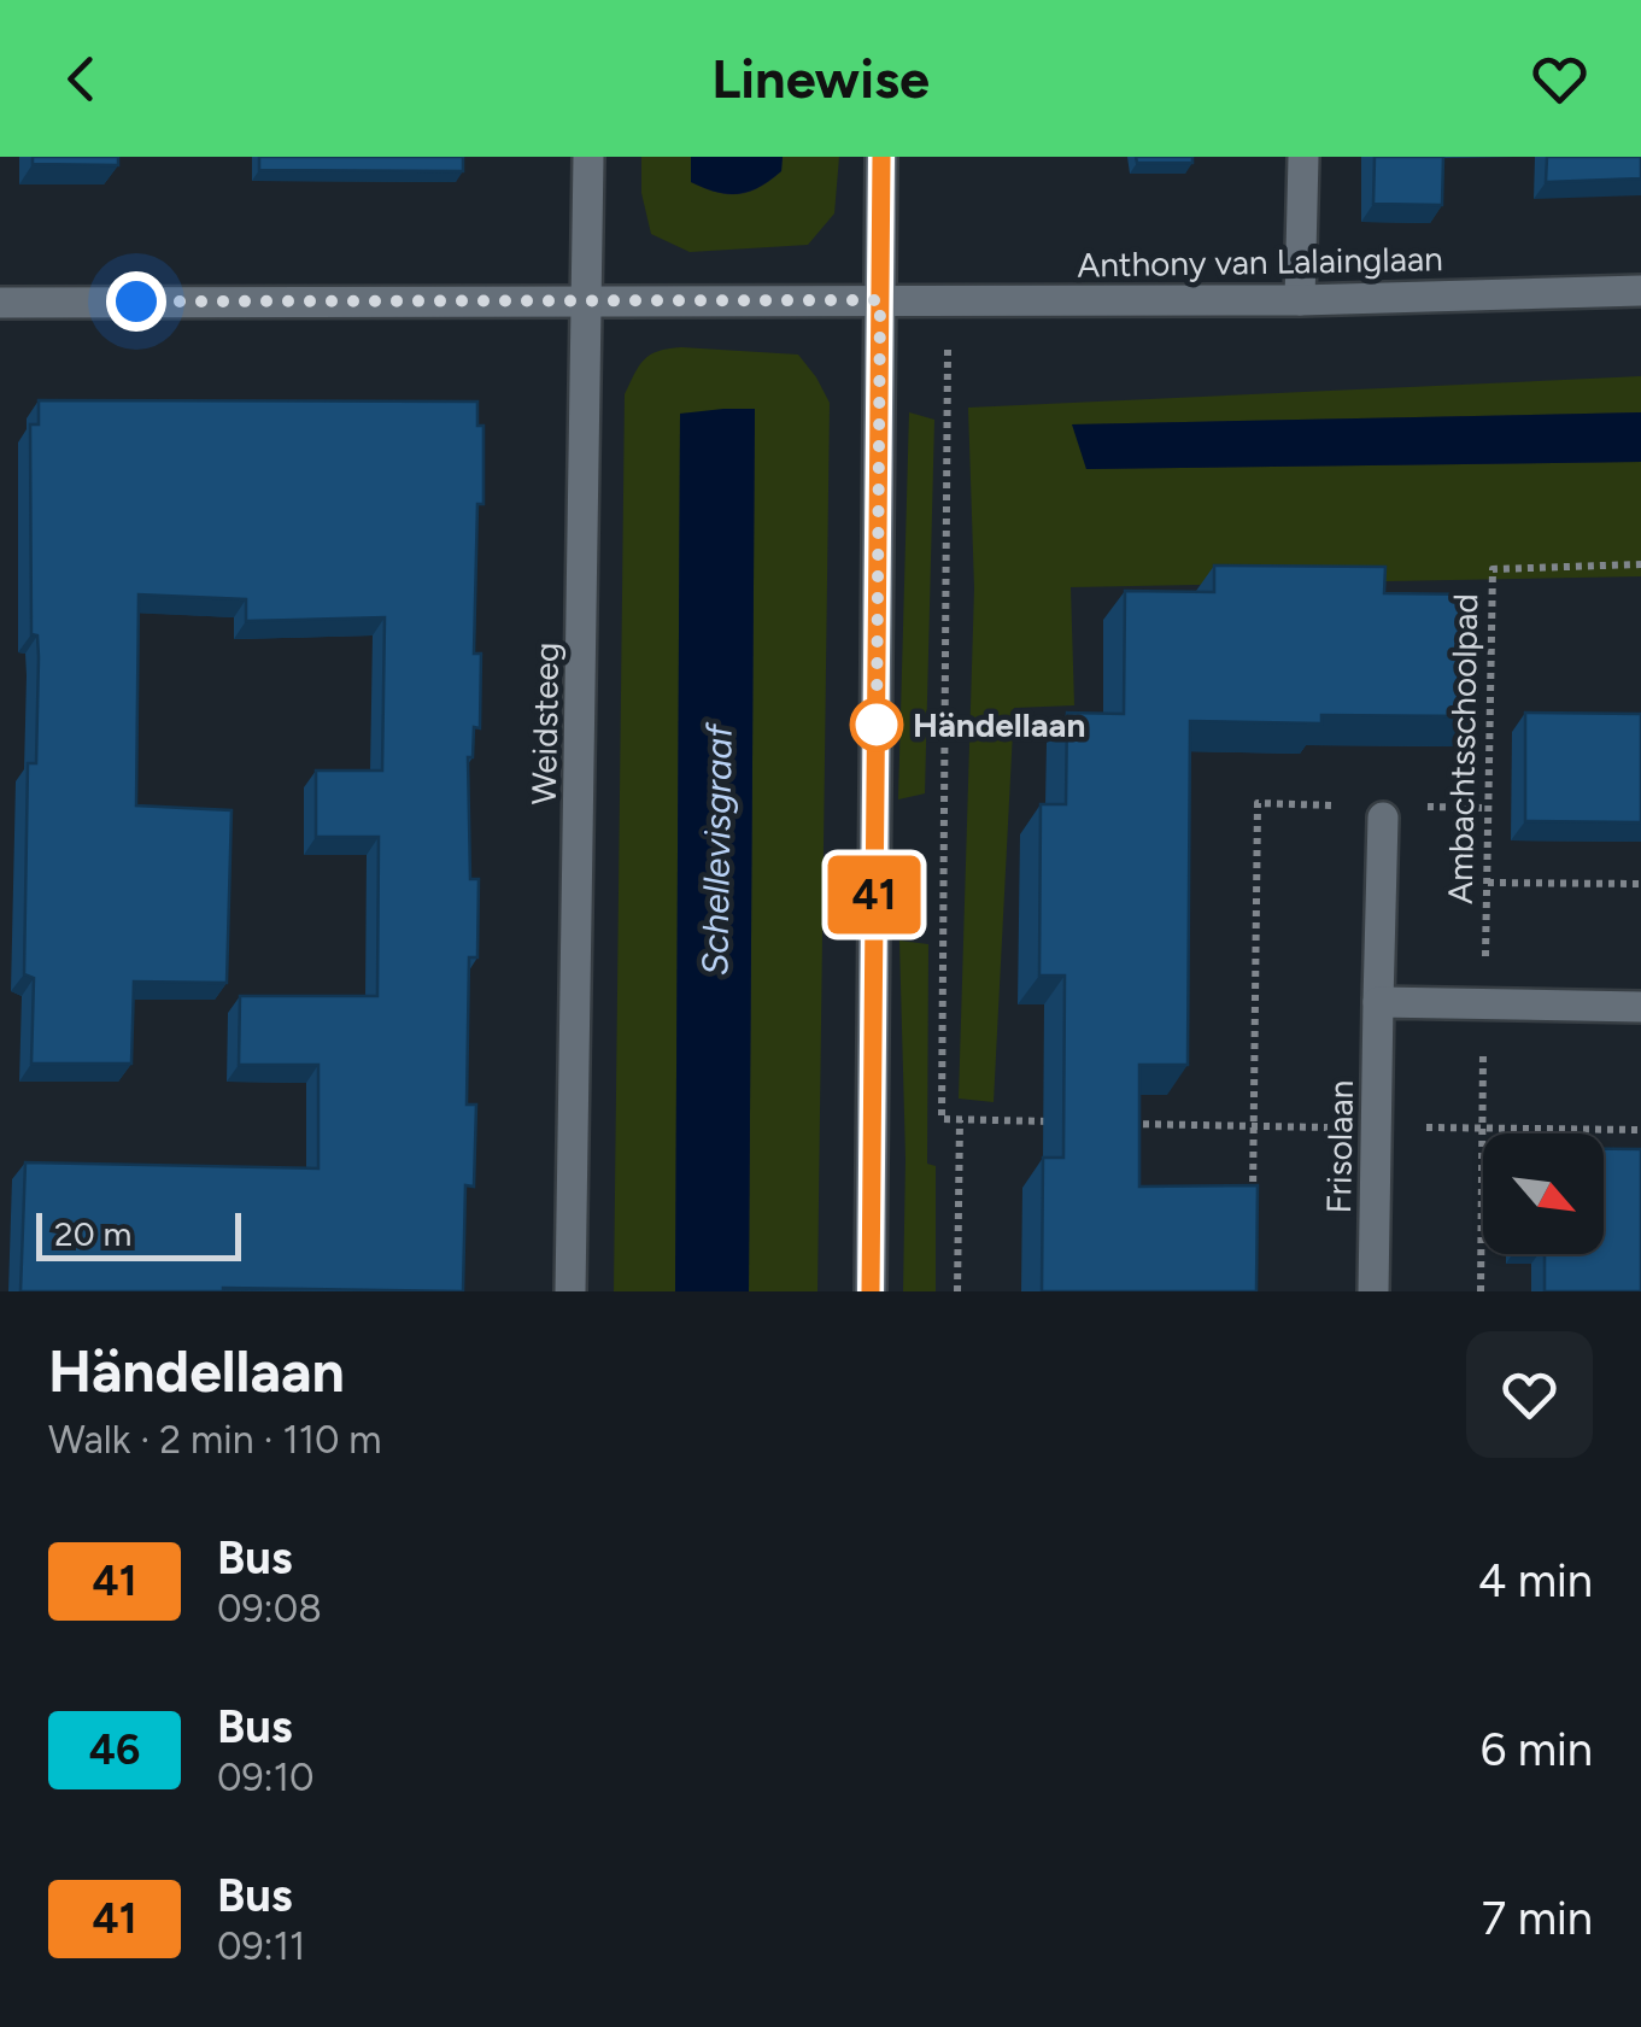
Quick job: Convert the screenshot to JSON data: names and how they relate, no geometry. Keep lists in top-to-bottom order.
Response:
{
  "streets": {
    "street": ["Anthony van Lalainglaan", "Weidsteeg", "Frisolaan"],
    "path": ["Ambachtsschoolpad"]
  },
  "water": ["Schellevisgraaf"],
  "places": ["Händellaan"],
  "lines": ["bus line 41"],
  "scale_bar": "20 m",
  "north": "bottom right",
  "page": {
    "header": "Linewise",
    "on_map": "41",
    "scale": "20 m",
    "heading": ["Händellaan", "Walk · 2 min · 110 m"],
    "list": [
      {
        "mark": "41",
        "name": "Bus",
        "note": "09:08",
        "value": "4 min"
      },
      {
        "mark": "46",
        "name": "Bus",
        "note": "09:10",
        "value": "6 min"
      },
      {
        "mark": "41",
        "name": "Bus",
        "note": "09:11",
        "value": "7 min"
      }
    ]
  }
}
